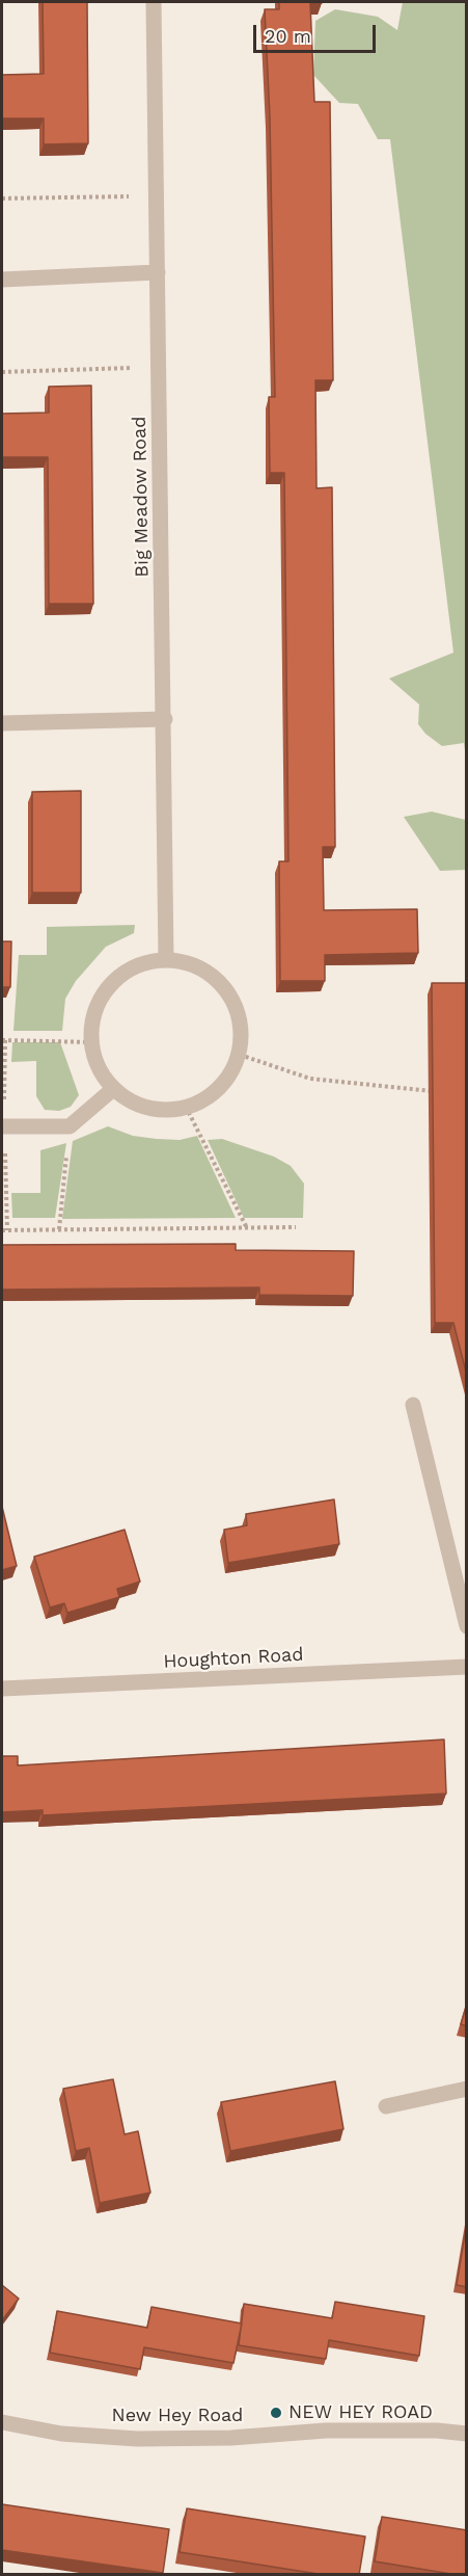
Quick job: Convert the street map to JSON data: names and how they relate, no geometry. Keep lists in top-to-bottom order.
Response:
{
  "streets": {
    "street": ["Big Meadow Road", "Houghton Road", "New Hey Road"]
  },
  "places": ["NEW HEY ROAD"],
  "scale_bar": "20 m"
}
